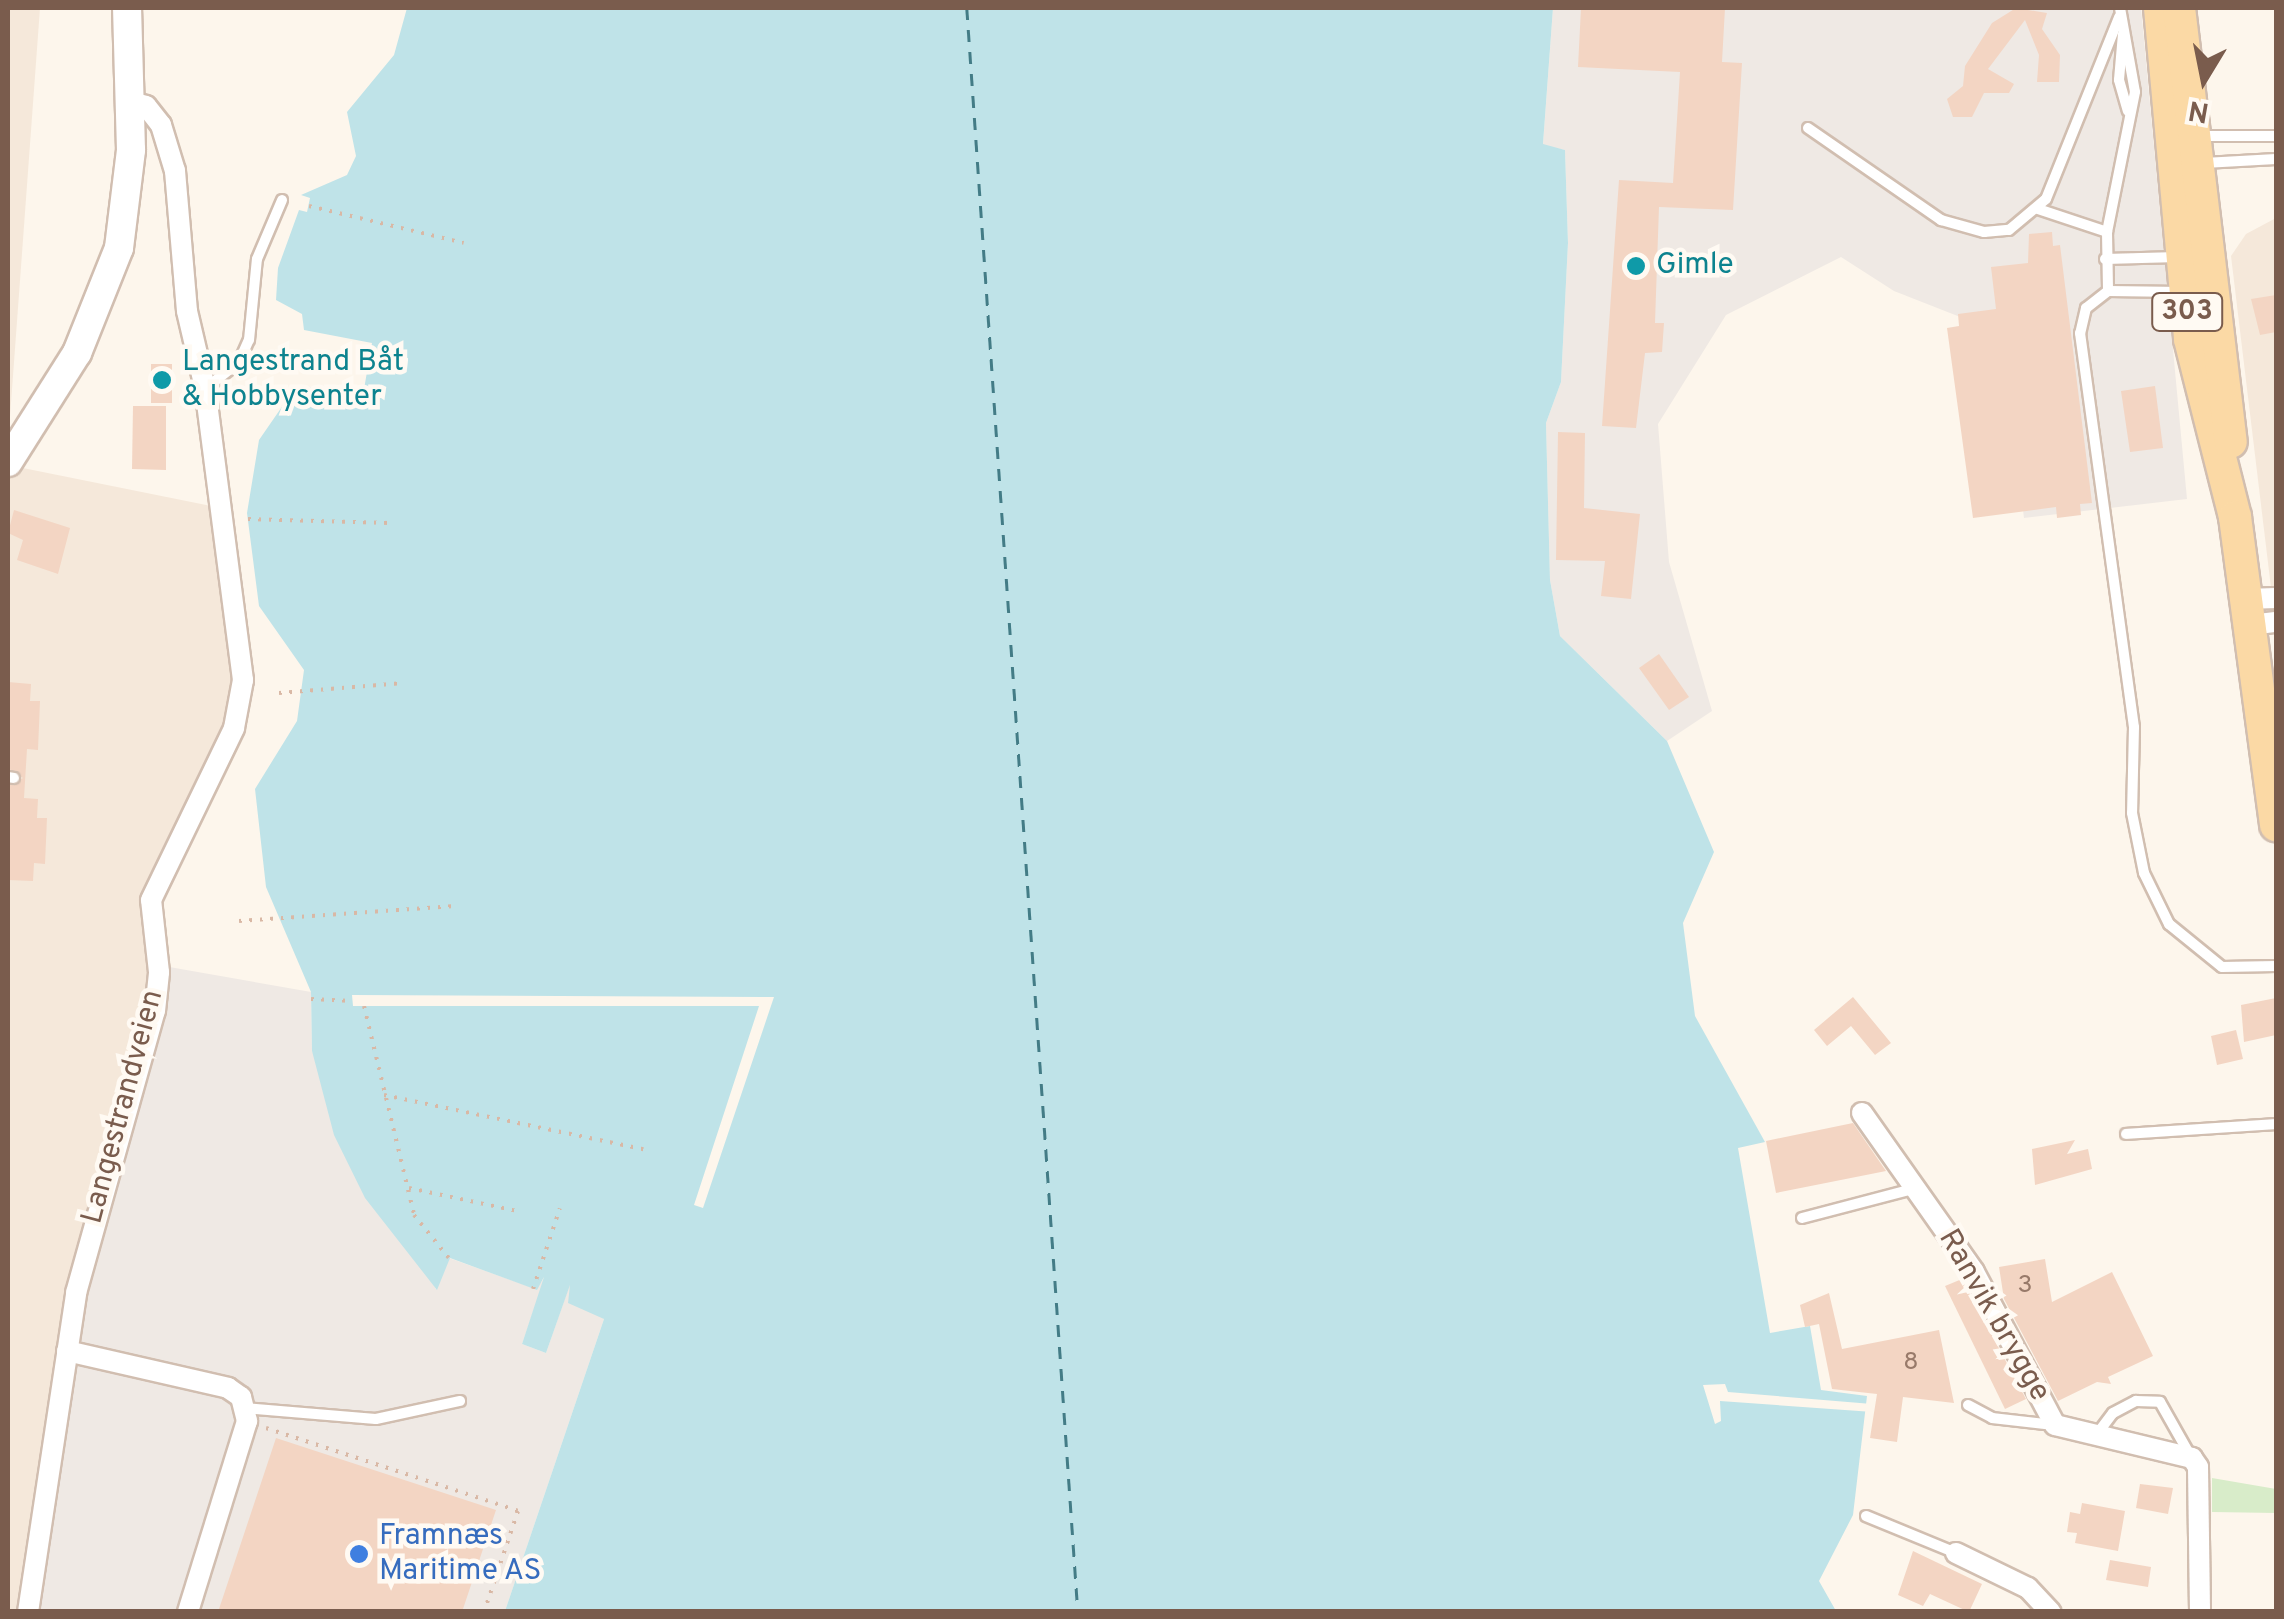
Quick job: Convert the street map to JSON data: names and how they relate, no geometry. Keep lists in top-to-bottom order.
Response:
{
  "streets": {
    "main road": ["303"],
    "street": ["Langestrandveien", "Ranvik brygge"]
  },
  "places": ["Gimle", "Langestrand Båt & Hobbysenter", "Framnæs Maritime AS"],
  "house_numbers": ["3", "8"],
  "north": "bottom"
}
